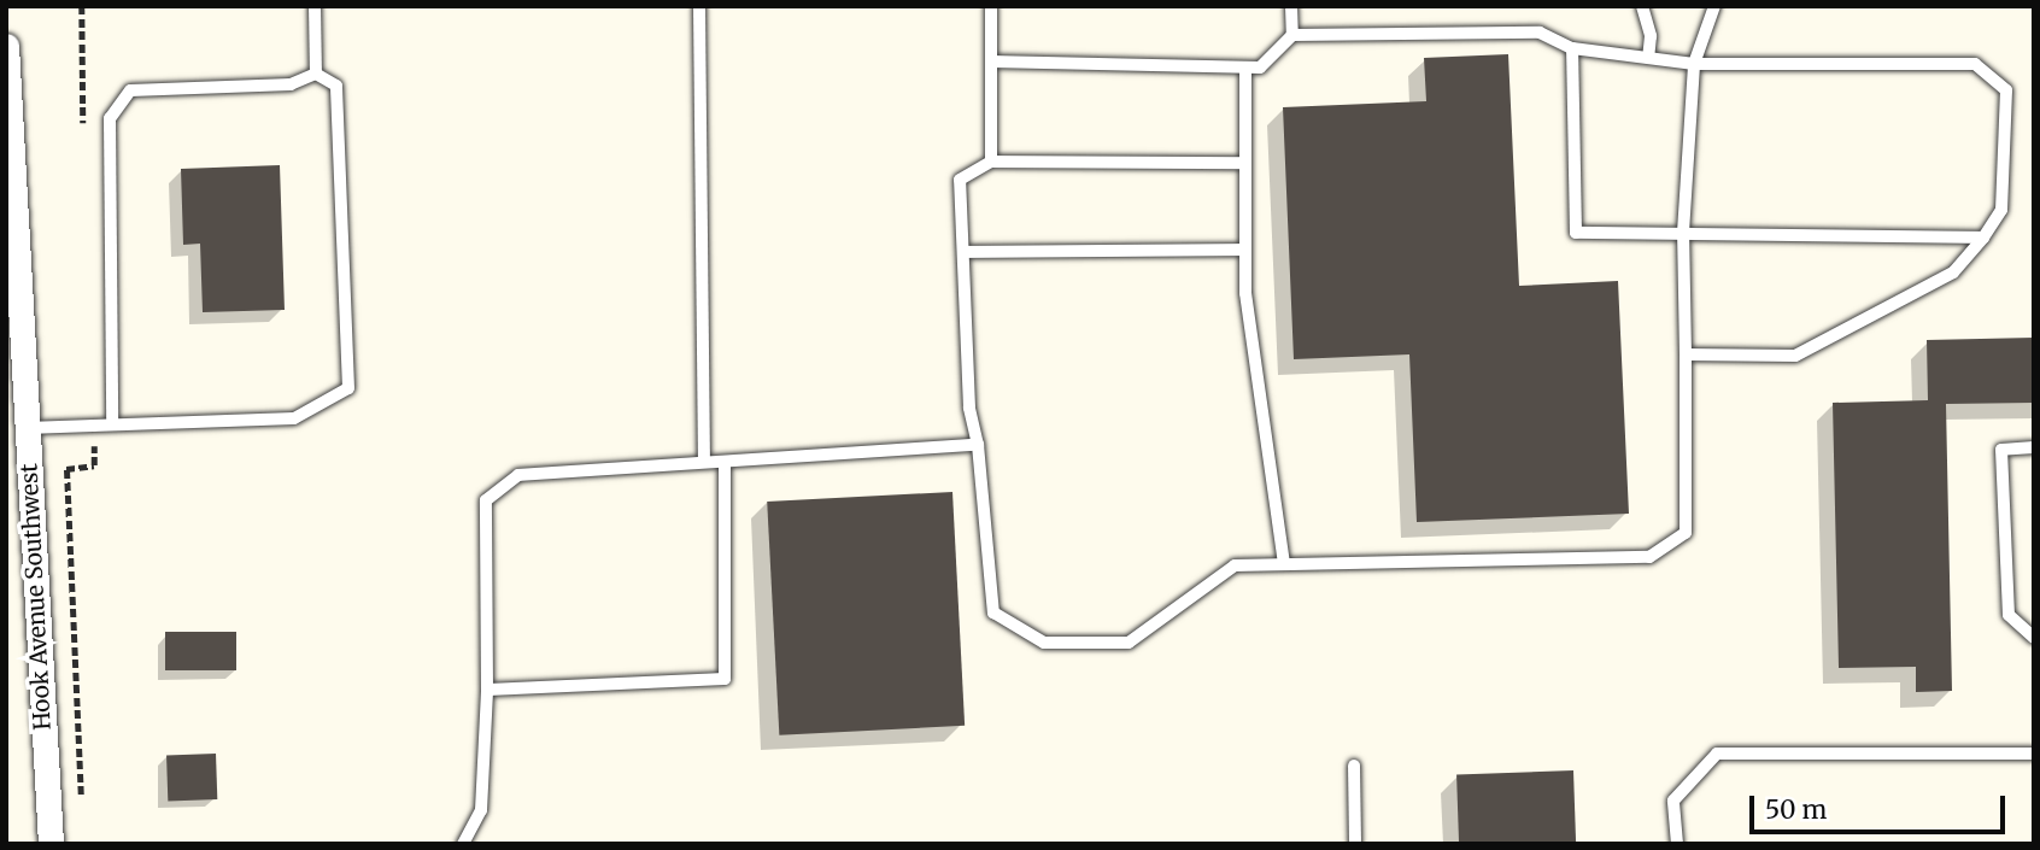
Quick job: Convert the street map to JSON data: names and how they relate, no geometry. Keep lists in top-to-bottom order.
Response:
{
  "streets": {
    "street": ["Hook Avenue Southwest"]
  },
  "scale_bar": "50 m"
}
